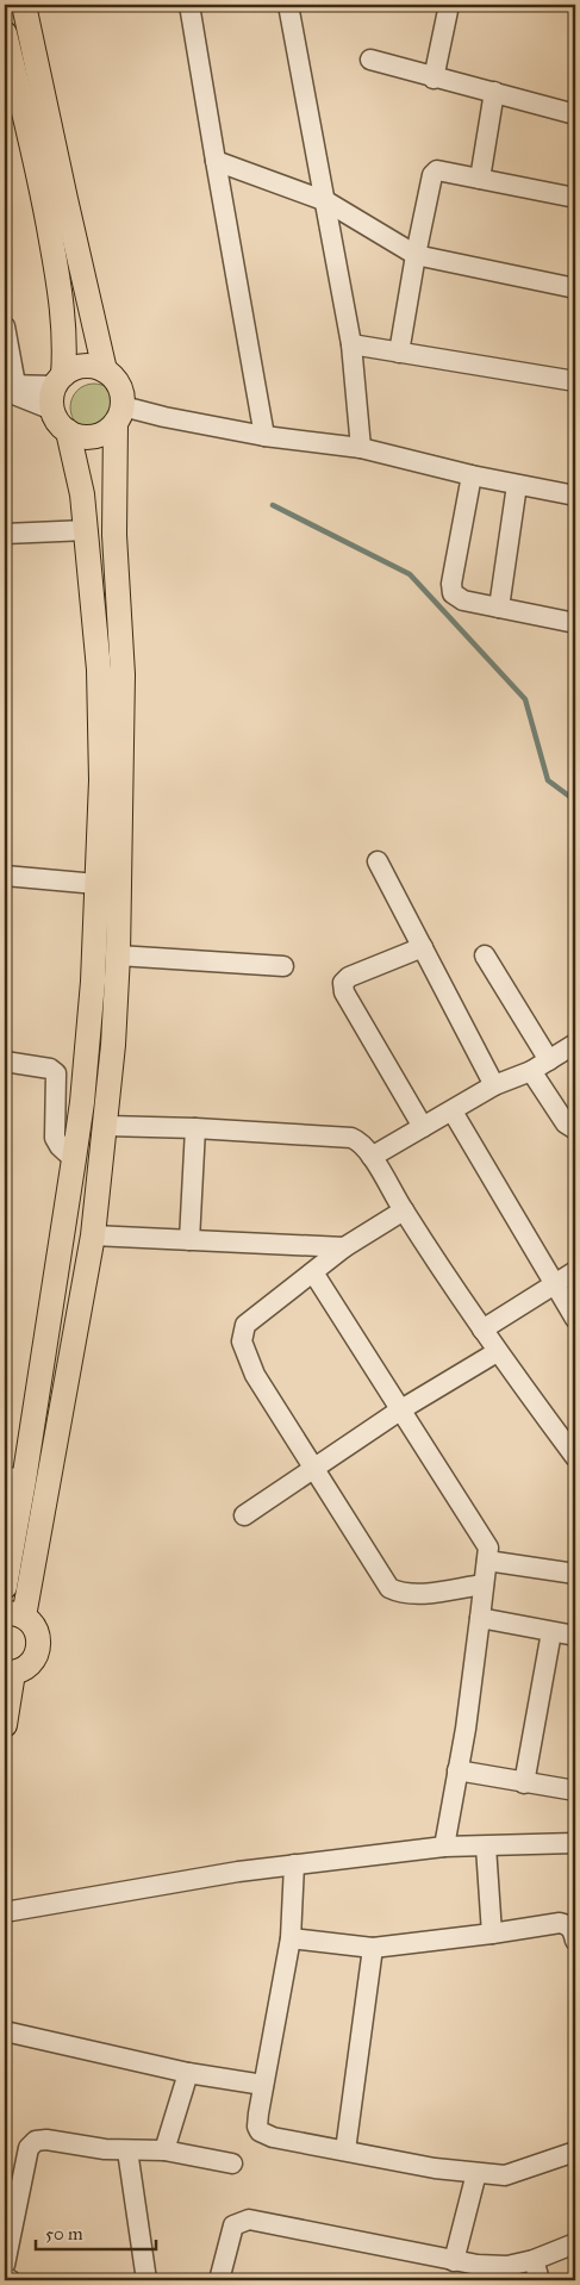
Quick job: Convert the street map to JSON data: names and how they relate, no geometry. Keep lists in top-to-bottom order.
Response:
{
  "scale_bar": "50 m"
}
